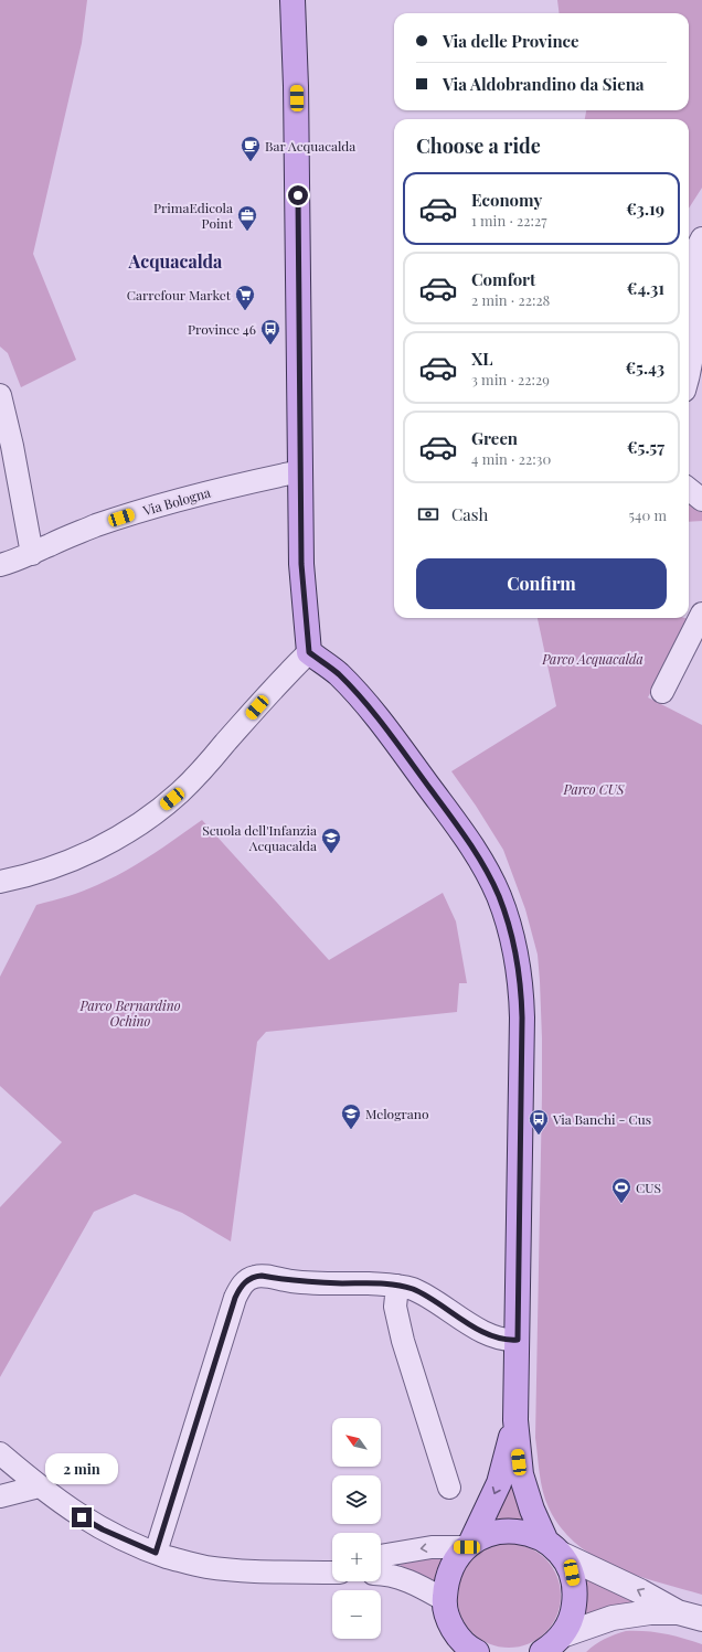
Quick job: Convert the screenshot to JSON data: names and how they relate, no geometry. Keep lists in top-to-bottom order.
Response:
{
  "streets": {
    "street": ["Via Bologna"]
  },
  "districts": ["Acquacalda"],
  "parks": ["Parco Acquacalda", "Parco CUS", "Parco Bernardino Ochino"],
  "places": {
    "cafe": ["Bar Acquacalda"],
    "office": ["PrimaEdicola Point"],
    "supermarket": ["Carrefour Market"],
    "bus stop": ["Province 46", "Via Banchi - Cus"],
    "school or university": ["Scuola dell'Infanzia Acquacalda", "Melograno"],
    "sports": ["CUS"]
  },
  "north": "top left",
  "page": {
    "banner": ["Via delle Province", "Via Aldobrandino da Siena"],
    "heading": "Choose a ride",
    "list": [
      {
        "name": "Economy",
        "note": "1 min · 22:27",
        "value": "€3.19"
      },
      {
        "name": "Comfort",
        "note": "2 min · 22:28",
        "value": "€4.31"
      },
      {
        "name": "XL",
        "note": "3 min · 22:29",
        "value": "€5.43"
      },
      {
        "name": "Green",
        "note": "4 min · 22:30",
        "value": "€5.57"
      }
    ],
    "pay": ["Cash", "540 m"],
    "buttons": "Confirm",
    "map_buttons": ["+", "−"],
    "bubble": "2 min"
  }
}
